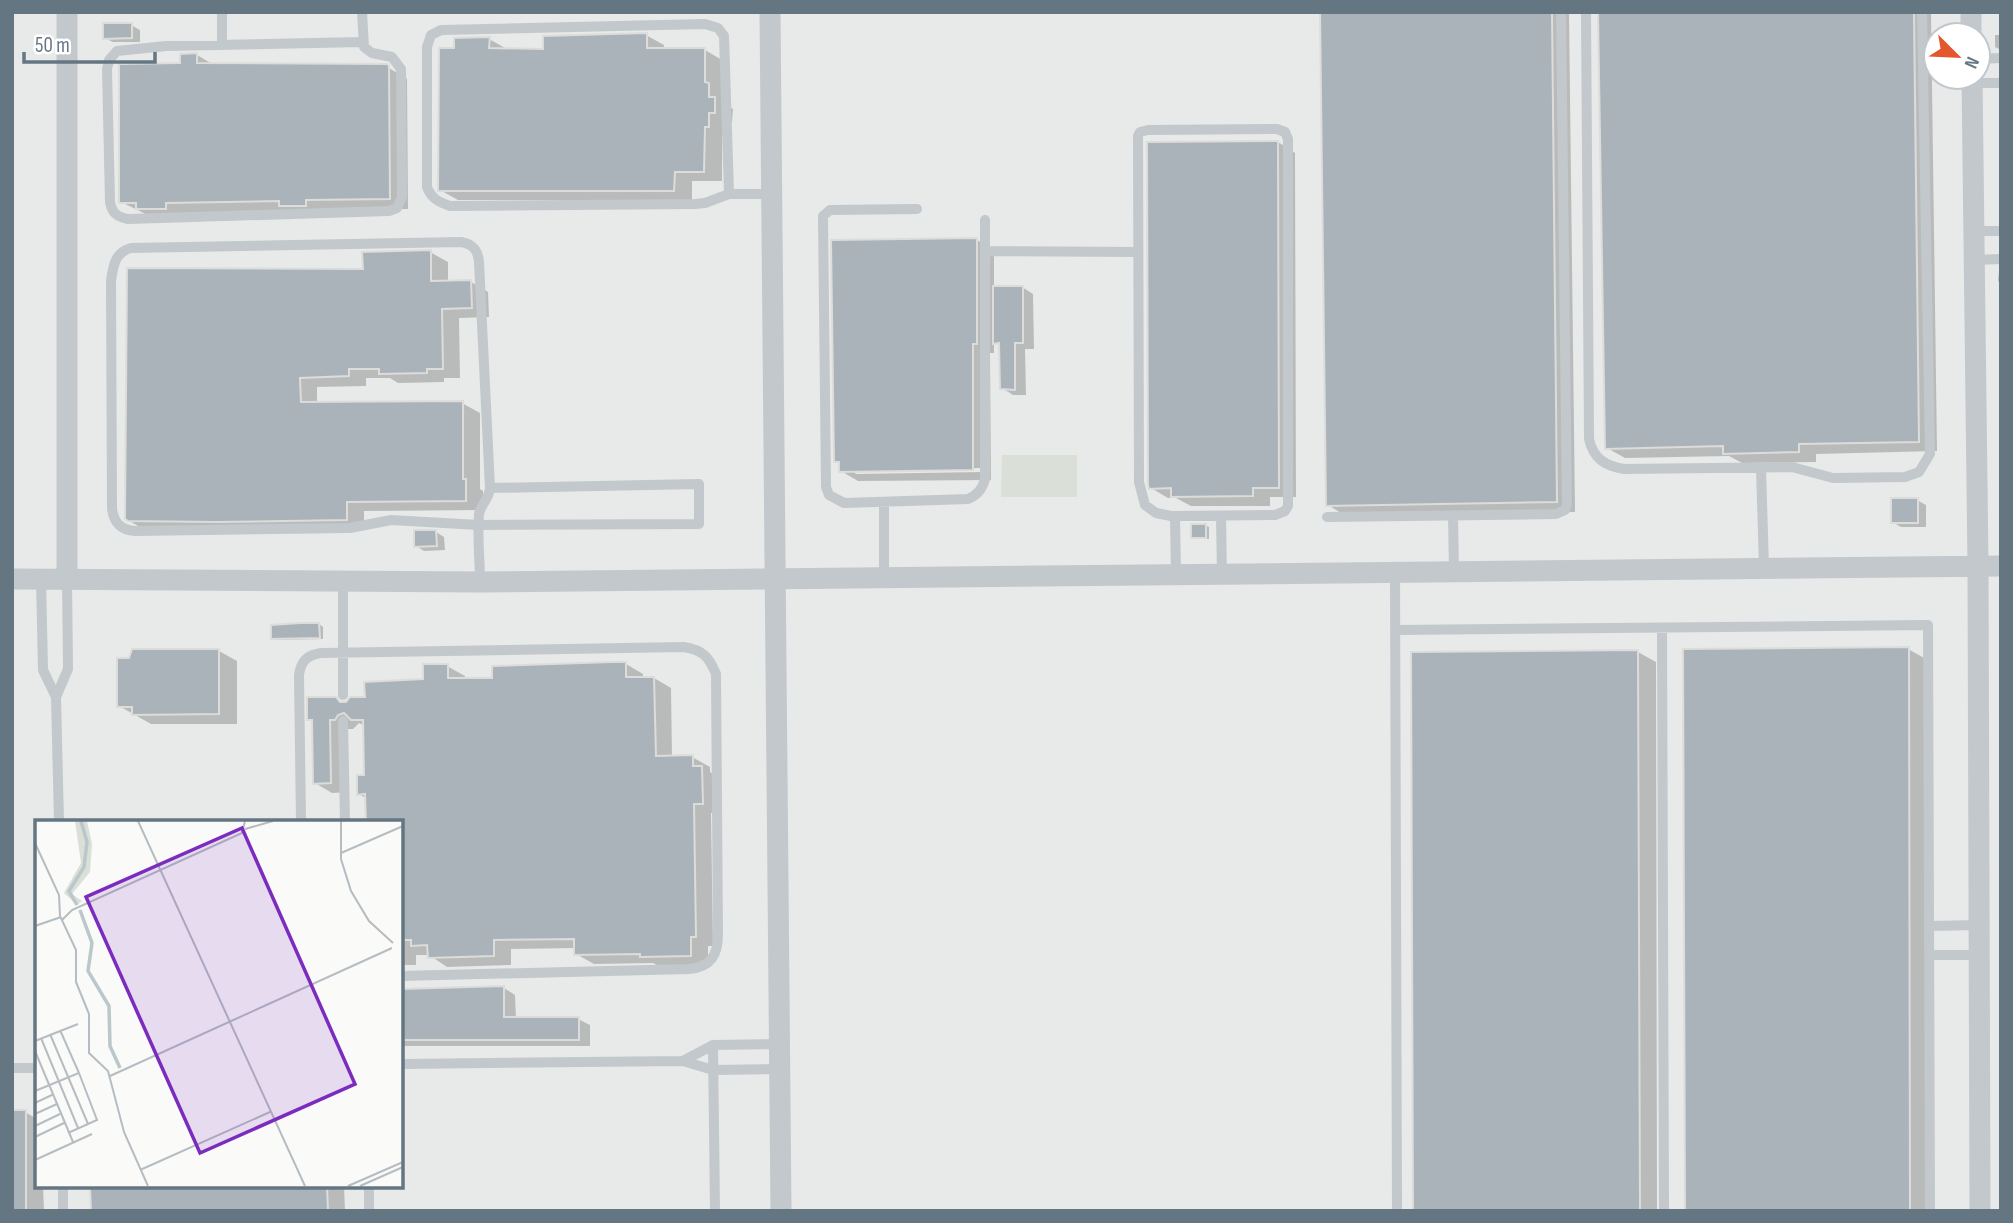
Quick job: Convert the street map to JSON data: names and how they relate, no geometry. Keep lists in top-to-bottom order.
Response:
{
  "scale_bar": "50 m",
  "north": "bottom right"
}
